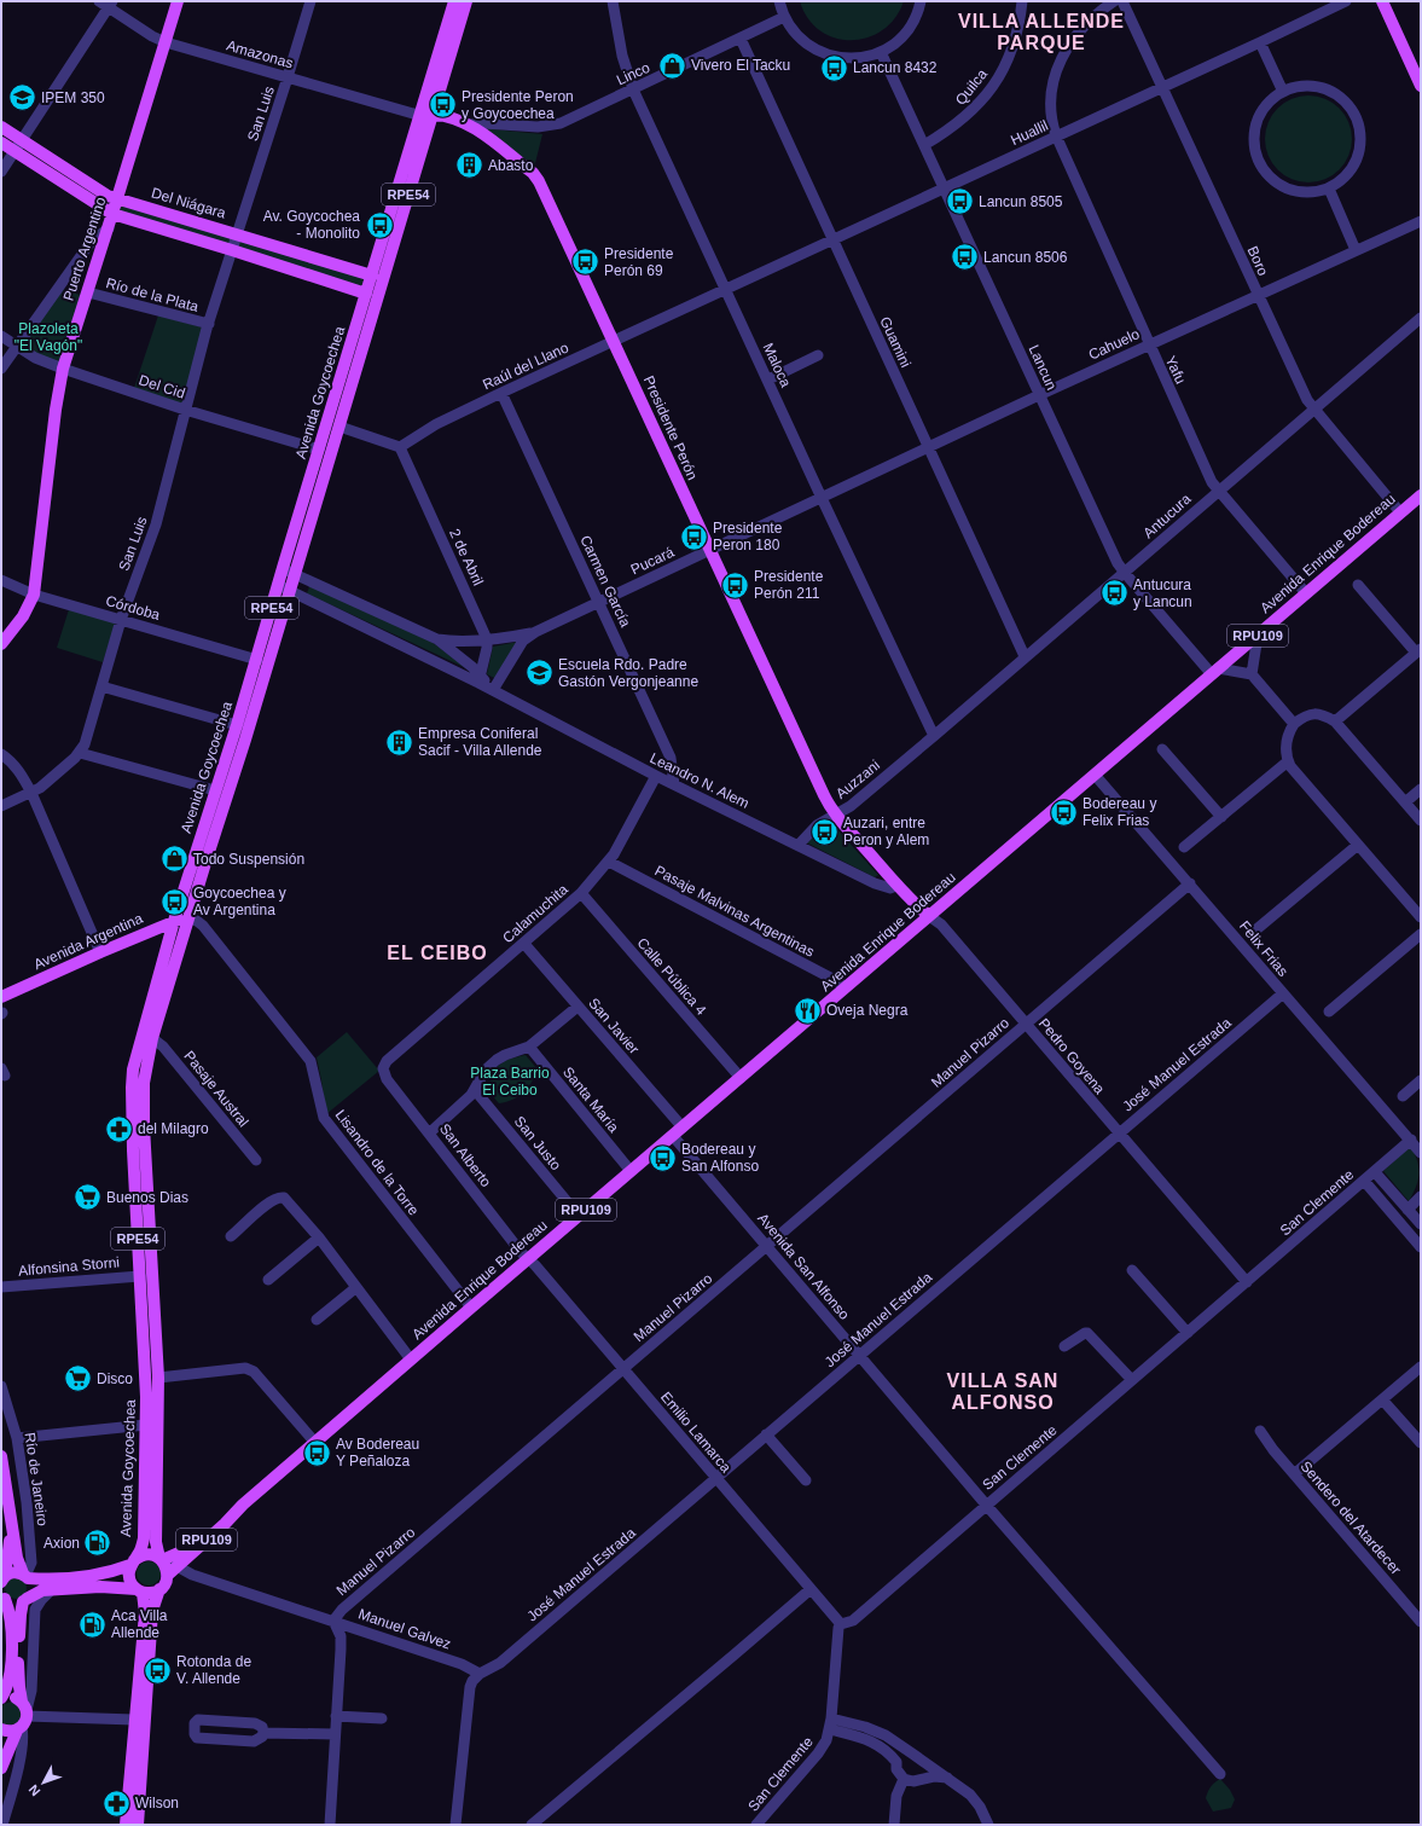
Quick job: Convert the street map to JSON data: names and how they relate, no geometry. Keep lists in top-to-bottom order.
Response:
{
  "streets": {
    "main road": [
      "RPE54",
      "Del Niágara",
      "Puerto Argentino",
      "Avenida Goycoechea",
      "Presidente Perón",
      "Avenida Enrique Bodereau",
      "RPU109",
      "Avenida Argentina"
    ],
    "street": [
      "Amazonas",
      "Linco",
      "Quilca",
      "San Luis",
      "Huallil",
      "Boro",
      "Río de la Plata",
      "Guamini",
      "Cahuelo",
      "Maloca",
      "Raúl del Llano",
      "Lancun",
      "Yafu",
      "Del Cid",
      "Antucura",
      "2 de Abril",
      "Pucará",
      "Carmen García",
      "Córdoba",
      "Auzzani",
      "Leandro N. Alem",
      "Pasaje Malvinas Argentinas",
      "Calamuchita",
      "Felix Frias",
      "Calle Pública 4",
      "San Javier",
      "Manuel Pizarro",
      "Pedro Goyena",
      "José Manuel Estrada",
      "Pasaje Austral",
      "Santa María",
      "San Justo",
      "San Alberto",
      "Lisandro de la Torre",
      "San Clemente",
      "Alfonsina Storni",
      "Avenida San Alfonso",
      "Emilio Lamarca",
      "Río de Janeiro",
      "Sendero del Atardecer",
      "Manuel Galvez"
    ]
  },
  "crossings": [
    ["Amazonas", "San Luis"],
    ["Amazonas", "RPE54"],
    ["Amazonas", "Puerto Argentino"],
    ["Amazonas", "Avenida Goycoechea"],
    ["Amazonas", "Presidente Perón"],
    ["Linco", "Guamini"],
    ["Linco", "Maloca"],
    ["Linco", "Presidente Perón"],
    ["Quilca", "Lancun"],
    ["San Luis", "Del Niágara"],
    ["San Luis", "Río de la Plata"],
    ["San Luis", "Del Cid"],
    ["San Luis", "Córdoba"],
    ["Huallil", "Boro"],
    ["Huallil", "Guamini"],
    ["Huallil", "Maloca"],
    ["Huallil", "Raúl del Llano"],
    ["Huallil", "Lancun"],
    ["Huallil", "Yafu"],
    ["RPE54", "Avenida Goycoechea"],
    ["RPE54", "Presidente Perón"],
    ["RPE54", "Avenida Enrique Bodereau"],
    ["RPE54", "Manuel Galvez"],
    ["Del Niágara", "Puerto Argentino"],
    ["Del Niágara", "Avenida Goycoechea"],
    ["Puerto Argentino", "Río de la Plata"],
    ["Puerto Argentino", "Del Cid"],
    ["Puerto Argentino", "Córdoba"],
    ["Boro", "Cahuelo"],
    ["Boro", "Antucura"],
    ["Boro", "Avenida Enrique Bodereau"],
    ["Guamini", "Cahuelo"],
    ["Guamini", "Antucura"],
    ["Cahuelo", "Maloca"],
    ["Cahuelo", "Lancun"],
    ["Cahuelo", "Yafu"],
    ["Cahuelo", "Pucará"],
    ["Maloca", "Raúl del Llano"],
    ["Maloca", "Antucura"],
    ["Maloca", "Pucará"],
    ["Maloca", "Auzzani"],
    ["Raúl del Llano", "Presidente Perón"],
    ["Raúl del Llano", "2 de Abril"],
    ["Raúl del Llano", "Carmen García"],
    ["Lancun", "Antucura"],
    ["Lancun", "Avenida Enrique Bodereau"],
    ["Yafu", "Antucura"],
    ["Yafu", "Avenida Enrique Bodereau"],
    ["Del Cid", "Avenida Goycoechea"],
    ["Avenida Goycoechea", "Presidente Perón"],
    ["Avenida Goycoechea", "Avenida Enrique Bodereau"],
    ["Avenida Goycoechea", "Córdoba"],
    ["Avenida Goycoechea", "Leandro N. Alem"],
    ["Avenida Goycoechea", "Avenida Argentina"],
    ["Avenida Goycoechea", "Pasaje Austral"],
    ["Avenida Goycoechea", "Lisandro de la Torre"],
    ["Avenida Goycoechea", "Alfonsina Storni"],
    ["Avenida Goycoechea", "Manuel Galvez"],
    ["Presidente Perón", "Avenida Enrique Bodereau"],
    ["Presidente Perón", "Pucará"],
    ["Presidente Perón", "Auzzani"],
    ["Presidente Perón", "Leandro N. Alem"],
    ["Presidente Perón", "Pedro Goyena"],
    ["Antucura", "Auzzani"],
    ["Avenida Enrique Bodereau", "Pasaje Malvinas Argentinas"],
    ["Avenida Enrique Bodereau", "Felix Frias"],
    ["Avenida Enrique Bodereau", "Calle Pública 4"],
    ["Avenida Enrique Bodereau", "San Javier"],
    ["Avenida Enrique Bodereau", "Pedro Goyena"],
    ["Avenida Enrique Bodereau", "Santa María"],
    ["Avenida Enrique Bodereau", "San Justo"],
    ["Avenida Enrique Bodereau", "San Alberto"],
    ["Avenida Enrique Bodereau", "Lisandro de la Torre"],
    ["Avenida Enrique Bodereau", "Avenida San Alfonso"],
    ["Avenida Enrique Bodereau", "Emilio Lamarca"],
    ["Avenida Enrique Bodereau", "Manuel Galvez"],
    ["2 de Abril", "Leandro N. Alem"],
    ["Pucará", "Carmen García"],
    ["Pucará", "Leandro N. Alem"],
    ["Carmen García", "Leandro N. Alem"],
    ["Auzzani", "Leandro N. Alem"],
    ["Leandro N. Alem", "Calamuchita"],
    ["Pasaje Malvinas Argentinas", "Calamuchita"],
    ["Calamuchita", "Calle Pública 4"],
    ["Calamuchita", "San Javier"],
    ["Calamuchita", "San Alberto"],
    ["Avenida Argentina", "Lisandro de la Torre"],
    ["Felix Frias", "Manuel Pizarro"],
    ["Felix Frias", "José Manuel Estrada"],
    ["Felix Frias", "San Clemente"],
    ["Manuel Pizarro", "Pedro Goyena"],
    ["Manuel Pizarro", "Avenida San Alfonso"],
    ["Manuel Pizarro", "Emilio Lamarca"],
    ["Manuel Pizarro", "Manuel Galvez"],
    ["Pedro Goyena", "José Manuel Estrada"],
    ["Pedro Goyena", "San Clemente"],
    ["José Manuel Estrada", "Avenida San Alfonso"],
    ["José Manuel Estrada", "Emilio Lamarca"],
    ["José Manuel Estrada", "Manuel Galvez"],
    ["San Alberto", "Emilio Lamarca"],
    ["San Clemente", "Avenida San Alfonso"],
    ["San Clemente", "Emilio Lamarca"]
  ],
  "districts": ["VILLA ALLENDE PARQUE", "EL CEIBO", "VILLA SAN ALFONSO"],
  "parks": ["Plazoleta \"El Vagón\"", "Plaza Barrio El Ceibo"],
  "places": {
    "shop": ["Vivero El Tacku", "Todo Suspensión"],
    "bus stop": [
      "Lancun 8432",
      "Presidente Peron y Goycoechea",
      "Lancun 8505",
      "Av. Goycochea - Monolito",
      "Lancun 8506",
      "Presidente Perón 69",
      "Presidente Peron 180",
      "Presidente Perón 211",
      "Antucura y Lancun",
      "Bodereau y Felix Frias",
      "Auzari, entre Peron y Alem",
      "Goycoechea y Av Argentina",
      "Bodereau y San Alfonso",
      "Av Bodereau Y Peñaloza",
      "Rotonda de V. Allende"
    ],
    "school or university": ["IPEM 350", "Escuela Rdo. Padre Gastón Vergonjeanne"],
    "building": ["Abasto", "Empresa Coniferal Sacif - Villa Allende"],
    "restaurant": ["Oveja Negra"],
    "pharmacy": ["del Milagro", "Wilson"],
    "supermarket": ["Buenos Dias", "Disco"],
    "fuel station": ["Axion", "Aca Villa Allende"]
  },
  "north": "bottom left"
}
